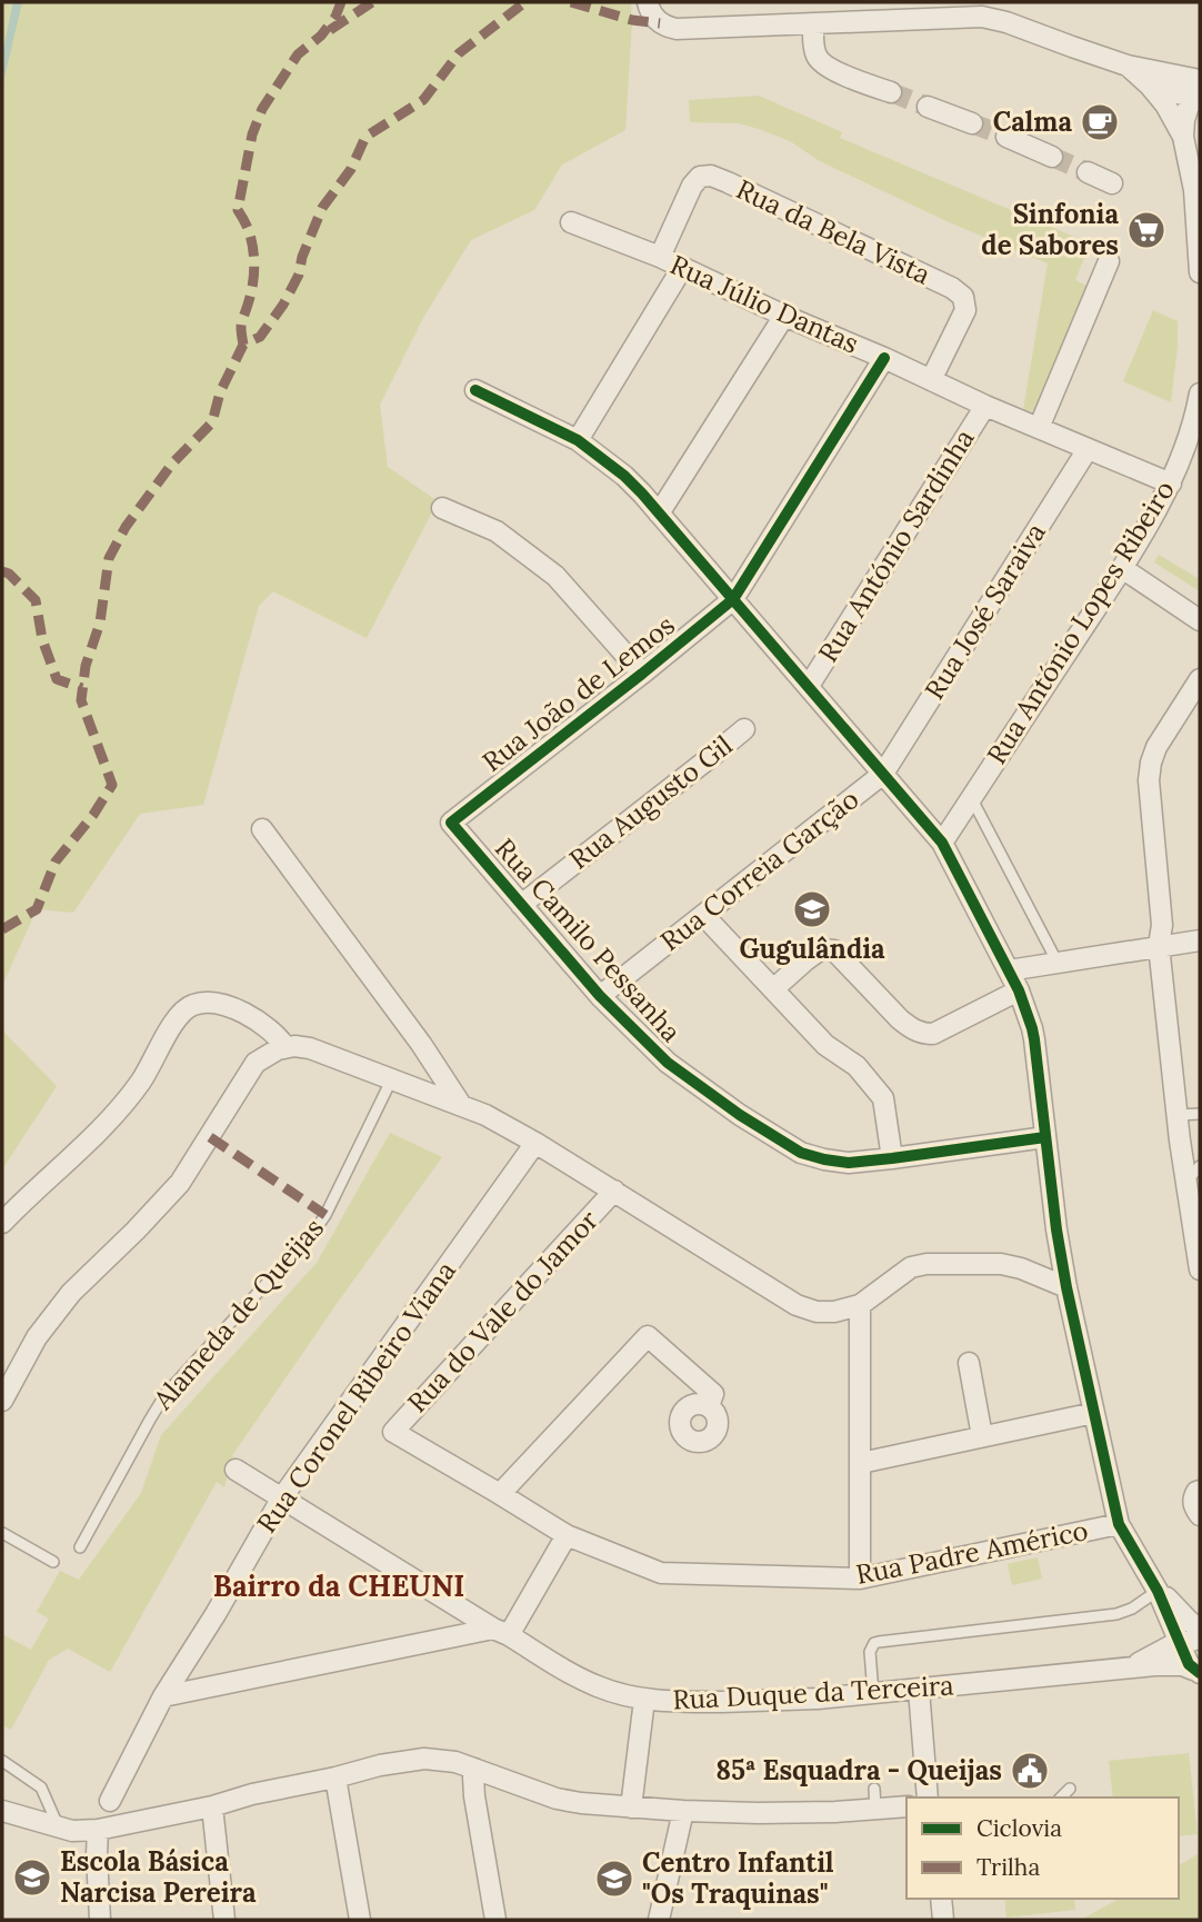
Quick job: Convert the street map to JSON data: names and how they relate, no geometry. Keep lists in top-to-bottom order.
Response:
{
  "streets": {
    "street": [
      "Rua da Bela Vista",
      "Rua Júlio Dantas",
      "Rua António Sardinha",
      "Rua José Saraiva",
      "Rua António Lopes Ribeiro",
      "Rua João de Lemos",
      "Rua Augusto Gil",
      "Rua Correia Garção",
      "Rua Camilo Pessanha",
      "Rua do Vale do Jamor",
      "Rua Coronel Ribeiro Viana",
      "Rua Padre Américo",
      "Rua Duque da Terceira"
    ],
    "lane": ["Alameda de Queijas"]
  },
  "crossings": [
    ["Rua da Bela Vista", "Rua Júlio Dantas"],
    ["Rua Júlio Dantas", "Rua António Sardinha"],
    ["Rua Júlio Dantas", "Rua José Saraiva"],
    ["Rua Júlio Dantas", "Rua António Lopes Ribeiro"],
    ["Rua Júlio Dantas", "Rua João de Lemos"],
    ["Rua José Saraiva", "Rua Correia Garção"],
    ["Rua João de Lemos", "Rua Camilo Pessanha"],
    ["Rua Augusto Gil", "Rua Camilo Pessanha"],
    ["Rua Correia Garção", "Rua Camilo Pessanha"],
    ["Rua do Vale do Jamor", "Rua Padre Américo"],
    ["Rua Coronel Ribeiro Viana", "Rua Duque da Terceira"]
  ],
  "districts": ["Bairro da CHEUNI"],
  "places": {
    "cafe": ["Calma"],
    "supermarket": ["Sinfonia de Sabores"],
    "school or university": ["Gugulândia", "Escola Básica Narcisa Pereira", "Centro Infantil \"Os Traquinas\""],
    "public building": ["85ª Esquadra - Queijas"]
  },
  "legend": ["Ciclovia", "Trilha"]
}
